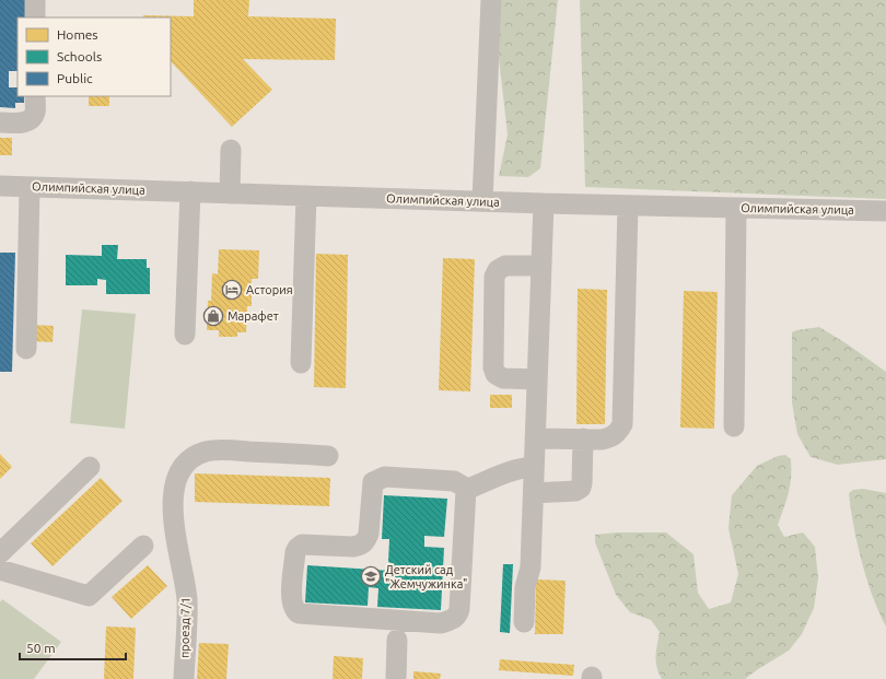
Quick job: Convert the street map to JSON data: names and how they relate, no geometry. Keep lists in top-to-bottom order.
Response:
{
  "streets": {
    "street": ["Олимпийская улица", "проезд 7/1"]
  },
  "places": {
    "hotel": ["Астория"],
    "shop": ["Марафет"],
    "school or university": ["Детский сад \"Жемчужинка\""]
  },
  "legend": ["Homes", "Schools", "Public"],
  "scale_bar": "50 m"
}
